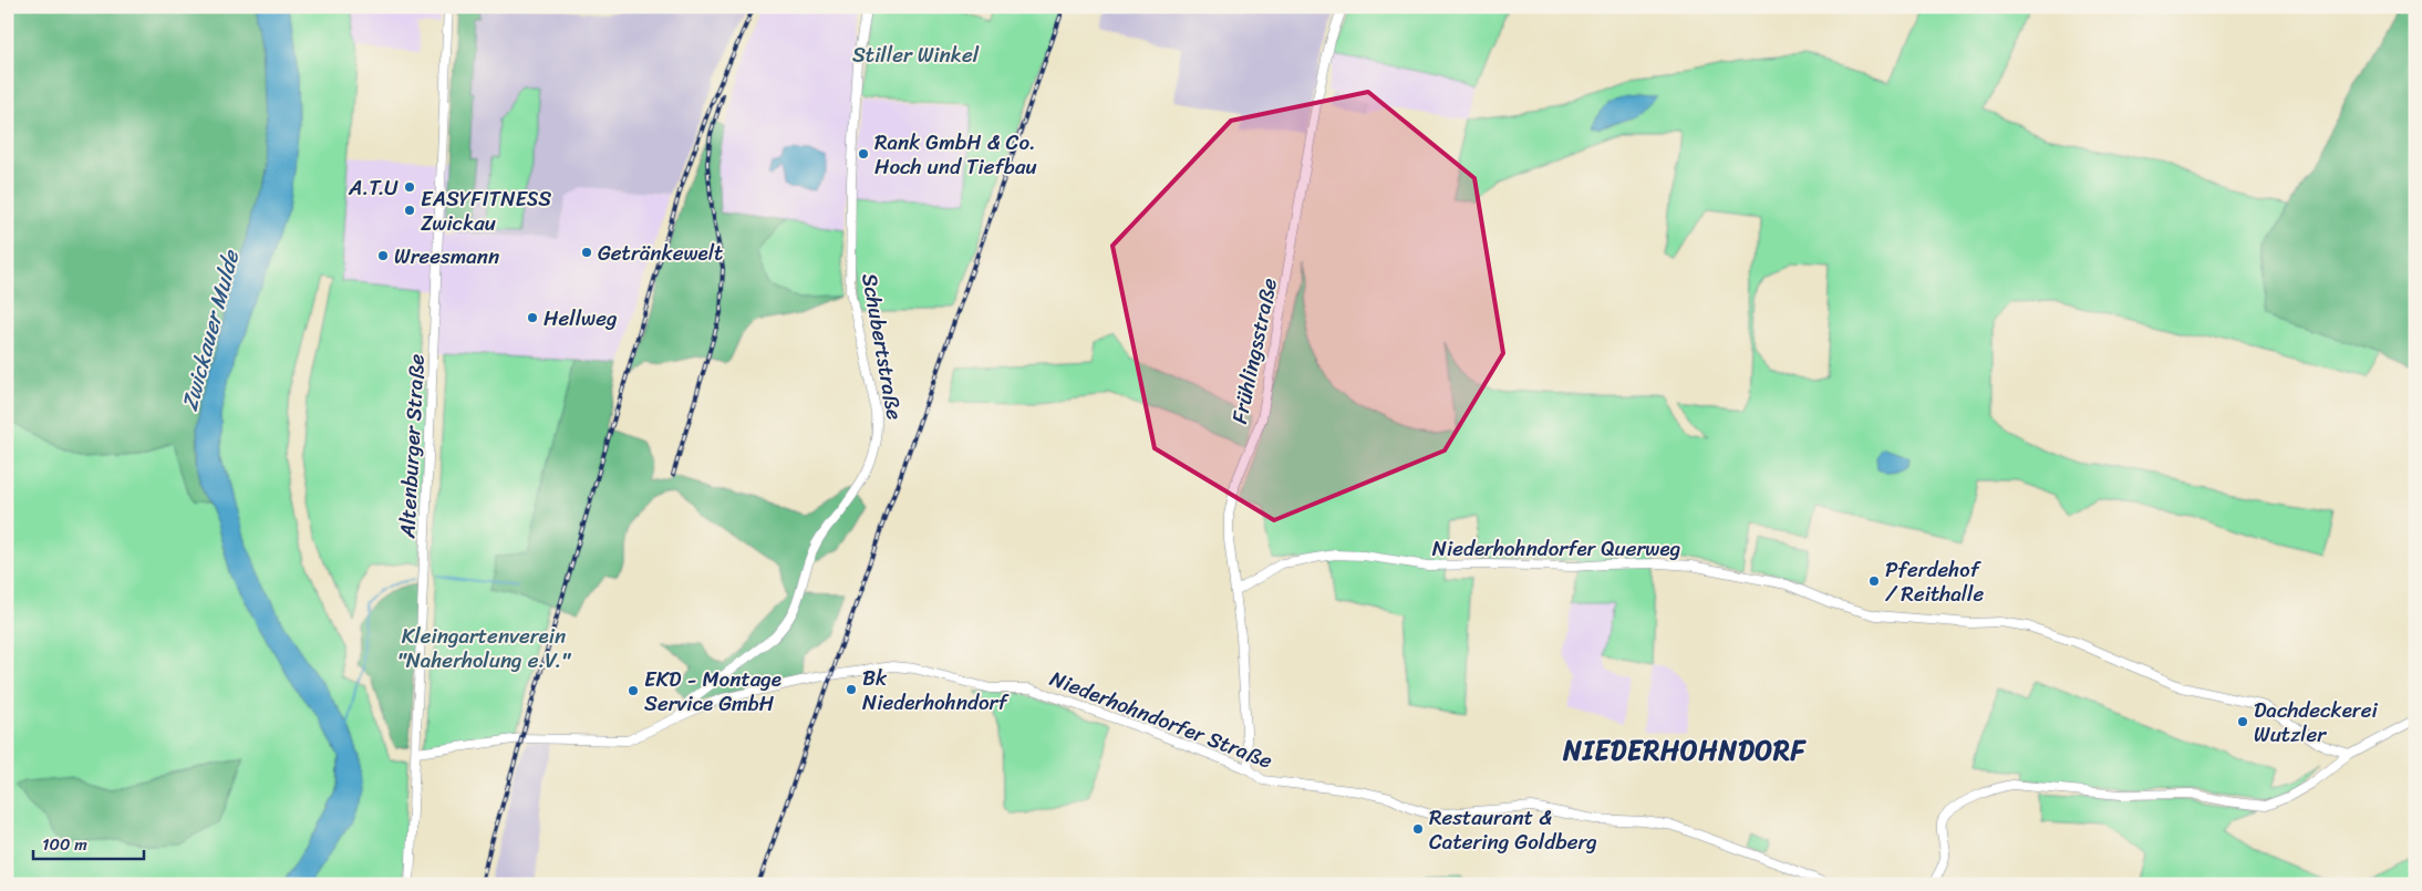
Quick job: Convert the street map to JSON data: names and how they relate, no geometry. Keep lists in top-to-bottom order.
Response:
{
  "streets": {
    "street": [
      "Schubertstraße",
      "Frühlingsstraße",
      "Altenburger Straße",
      "Niederhohndorfer Querweg",
      "Niederhohndorfer Straße"
    ]
  },
  "crossings": [
    ["Schubertstraße", "Niederhohndorfer Straße"],
    ["Frühlingsstraße", "Niederhohndorfer Querweg"],
    ["Frühlingsstraße", "Niederhohndorfer Straße"],
    ["Altenburger Straße", "Niederhohndorfer Straße"]
  ],
  "districts": ["NIEDERHOHNDORF"],
  "water": ["Zwickauer Mulde"],
  "parks": ["Stiller Winkel", "Kleingartenverein \"Naherholung e.V.\""],
  "places": [
    "Rank GmbH & Co. Hoch und Tiefbau",
    "A.T.U",
    "EASYFITNESS Zwickau",
    "Getränkewelt",
    "Wreesmann",
    "Hellweg",
    "Pferdehof / Reithalle",
    "Bk Niederhohndorf",
    "EKD - Montage Service GmbH",
    "Dachdeckerei Wutzler",
    "Restaurant & Catering Goldberg"
  ],
  "scale_bar": "100 m"
}
